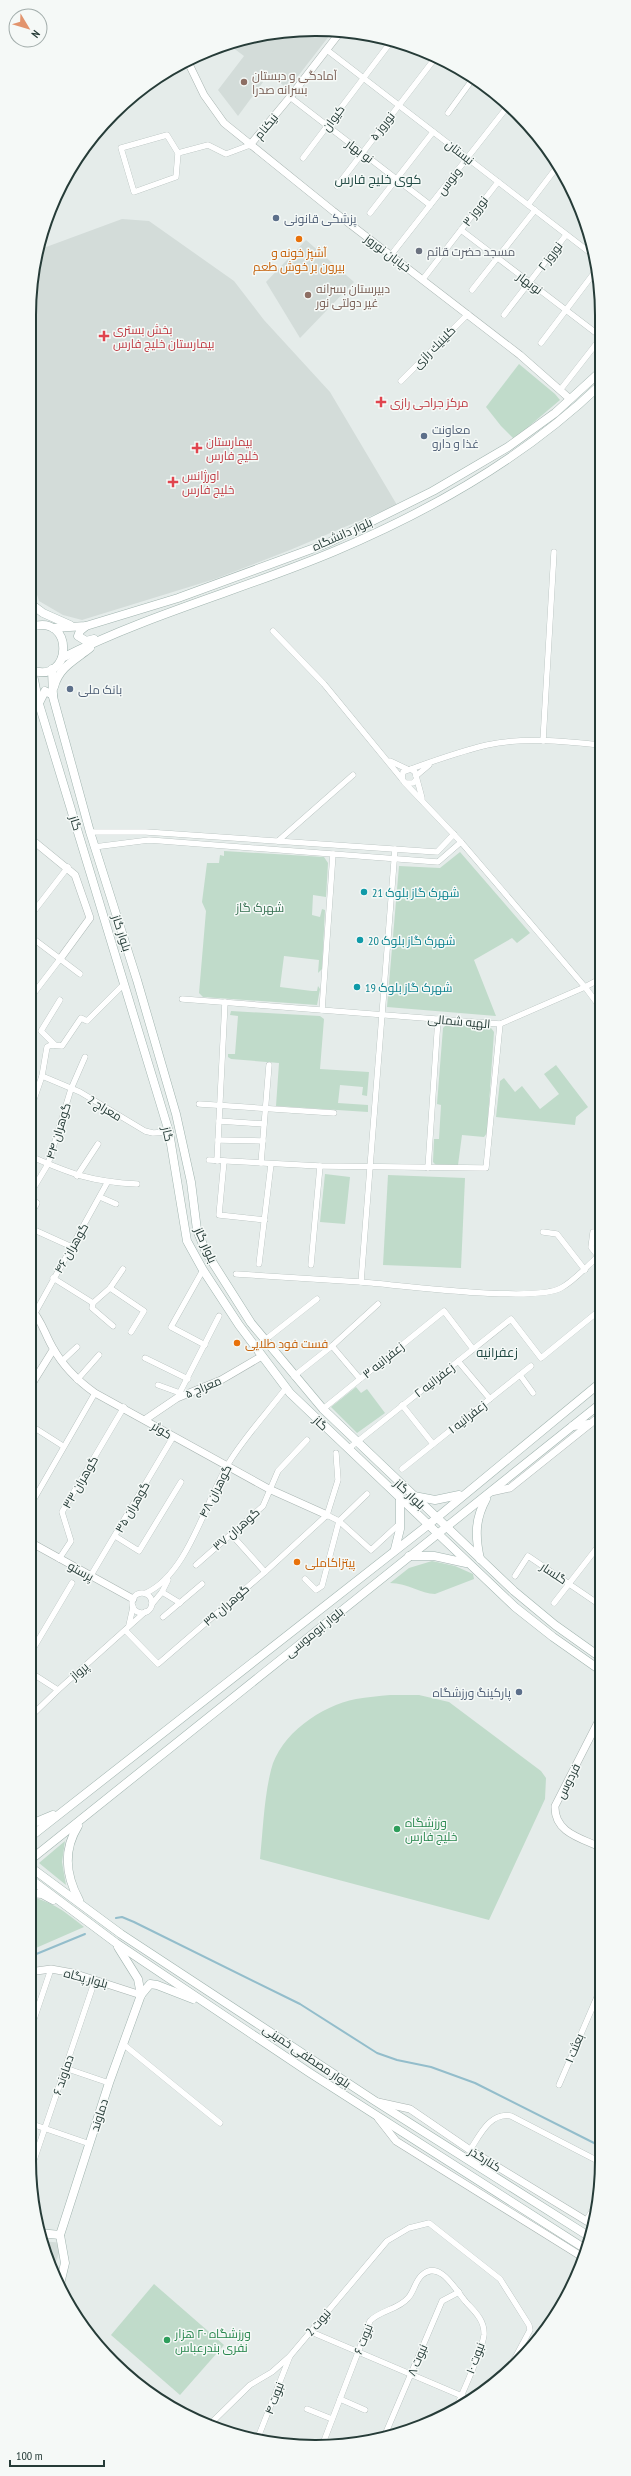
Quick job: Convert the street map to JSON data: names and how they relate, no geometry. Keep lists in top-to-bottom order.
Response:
{
  "streets": {
    "main road": [
      "بلوار دانشگاه",
      "گاز",
      "بلوار گاز",
      "بلوار ابوموسی",
      "بلوار مصطفی خمینی",
      "دماوند"
    ],
    "street": [
      "کیوان",
      "نیکنام",
      "نوروز ۵",
      "نو بهار",
      "نیستان",
      "ونوس",
      "نوروز ۳",
      "خیابان نوروز",
      "نوروز ۲",
      "نوبهار",
      "كلينيك رازی",
      "الهیه شمالی",
      "معراج 2",
      "گوهران ۴۴",
      "گوهران ۴۶",
      "زعفرانیه ۳",
      "زعفرانیه ۲",
      "معراج ۵",
      "زعفرانیه ۱",
      "کوثر",
      "گوهران ۳۳",
      "گوهران ۴۸",
      "گوهران ۳۵",
      "گوهران ۳۷",
      "پرستو",
      "گلسار",
      "گوهران ۳۹",
      "پرواز",
      "فردوس",
      "بلوار پگاه",
      "بعثت ۱",
      "دماوند ۶",
      "کنارگذر",
      "نبوت 2",
      "نبوت ۶",
      "نبوت ۱۰",
      "نبوت ۸",
      "نبوت ۴"
    ]
  },
  "crossings": [
    ["کیوان", "نو بهار"],
    ["کیوان", "نیستان"],
    ["نیکنام", "نو بهار"],
    ["نیکنام", "نیستان"],
    ["نیکنام", "خیابان نوروز"],
    ["نوروز ۵", "نو بهار"],
    ["نوروز ۵", "نیستان"],
    ["نو بهار", "ونوس"],
    ["نیستان", "ونوس"],
    ["نیستان", "نوروز ۳"],
    ["نیستان", "نوروز ۲"],
    ["نوروز ۳", "خیابان نوروز"],
    ["نوروز ۳", "نوبهار"],
    ["خیابان نوروز", "كلينيك رازی"],
    ["خیابان نوروز", "بلوار دانشگاه"],
    ["نوروز ۲", "نوبهار"],
    ["گاز", "بلوار گاز"],
    ["گاز", "معراج 2"],
    ["گاز", "زعفرانیه ۲"],
    ["گاز", "معراج ۵"],
    ["گاز", "گوهران ۴۸"],
    ["گاز", "بلوار ابوموسی"],
    ["بلوار گاز", "زعفرانیه ۳"],
    ["بلوار گاز", "زعفرانیه ۲"],
    ["بلوار گاز", "بلوار ابوموسی"],
    ["معراج 2", "گوهران ۴۴"],
    ["زعفرانیه ۳", "زعفرانیه ۲"],
    ["معراج ۵", "کوثر"],
    ["کوثر", "گوهران ۳۳"],
    ["کوثر", "گوهران ۴۸"],
    ["کوثر", "گوهران ۳۵"],
    ["کوثر", "گوهران ۳۷"],
    ["کوثر", "گوهران ۳۹"],
    ["گوهران ۳۳", "پرستو"],
    ["گوهران ۴۸", "پرستو"],
    ["گوهران ۴۸", "پرواز"],
    ["گوهران ۳۵", "پرستو"],
    ["پرستو", "پرواز"],
    ["گوهران ۳۹", "پرواز"],
    ["بلوار پگاه", "دماوند ۶"],
    ["بلوار پگاه", "دماوند"],
    ["بلوار مصطفی خمینی", "کنارگذر"],
    ["نبوت 2", "نبوت ۴"],
    ["نبوت ۶", "نبوت ۱۰"],
    ["نبوت ۶", "نبوت ۸"],
    ["نبوت ۱۰", "نبوت ۸"]
  ],
  "districts": ["کوی خلیج فارس", "زعفرانیه"],
  "parks": ["شهرک گاز"],
  "places": {
    "other": [
      "آمادگی و دبستان بسرانه صدرا",
      "پزشکی قانونی",
      "آشپز خونه و بیرون بر خوش طعم",
      "مسجد حضرت قائم",
      "دبیرستان بسرانه غیر دولتی نور",
      "معاونت غذا و دارو",
      "بانک ملی",
      "شهرک گاز بلوک 21",
      "شهرک گاز بلوک 20",
      "شهرک گاز بلوک 19",
      "فست فود طلایی",
      "پیتزاکاملی",
      "پارکینگ ورزشگاه",
      "ورزشگاه خلیج فارس",
      "ورزشگاه ۲۰ هزار نفری بندرعباس"
    ],
    "health": [
      "بخش بستری بیمارستان خلیج فارس",
      "مرکز جراحی رازی",
      "بیمارستان خلیج فارس",
      "اورژانس خلیج فارس"
    ]
  },
  "scale_bar": "100 m",
  "north": "bottom right"
}
